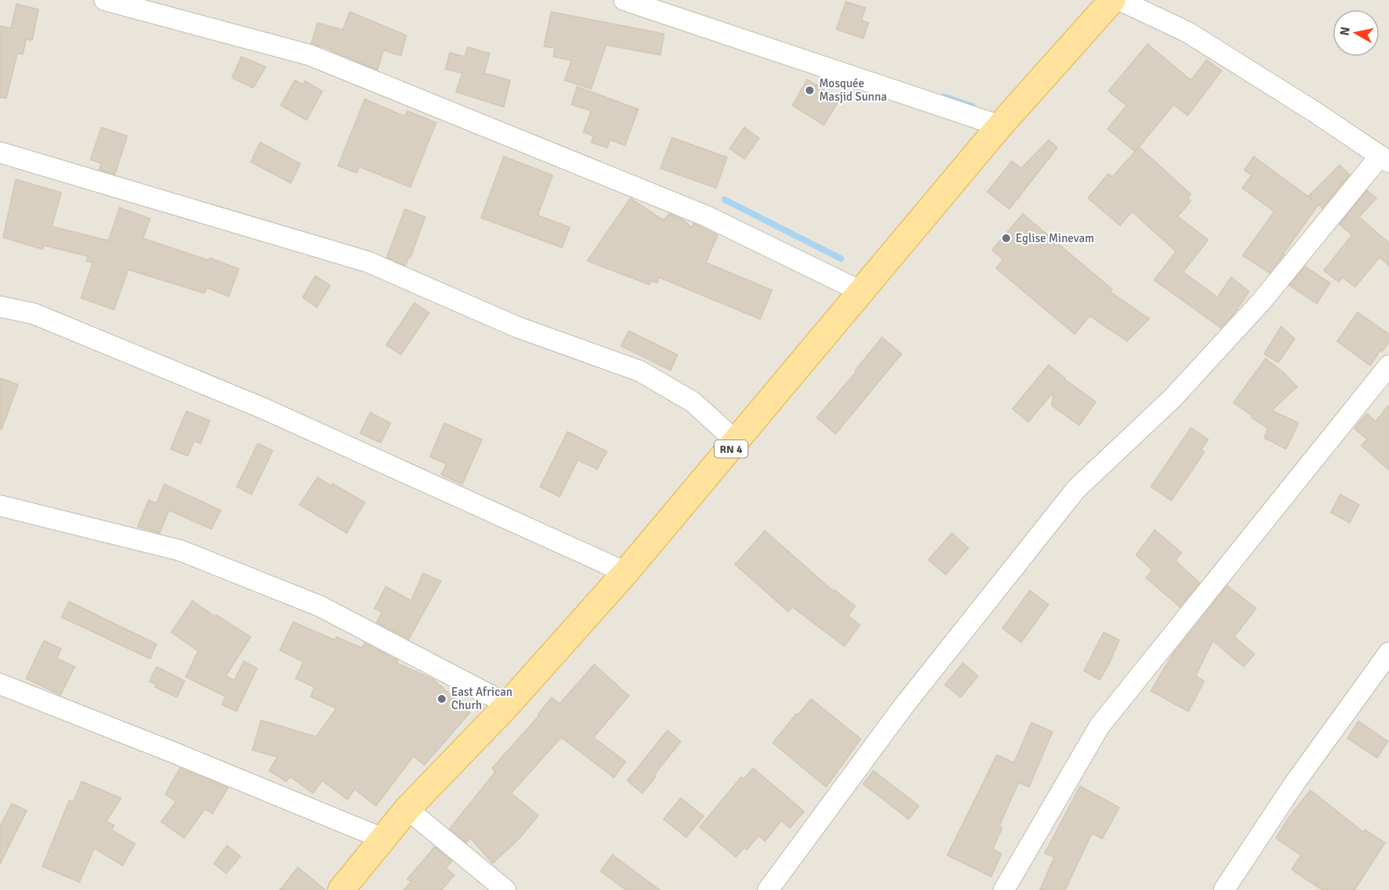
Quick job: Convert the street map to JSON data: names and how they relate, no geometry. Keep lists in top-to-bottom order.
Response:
{
  "streets": {
    "main road": ["RN 4"]
  },
  "places": ["Mosquée Masjid Sunna", "Eglise Minevam", "East African Churh"],
  "north": "left"
}
